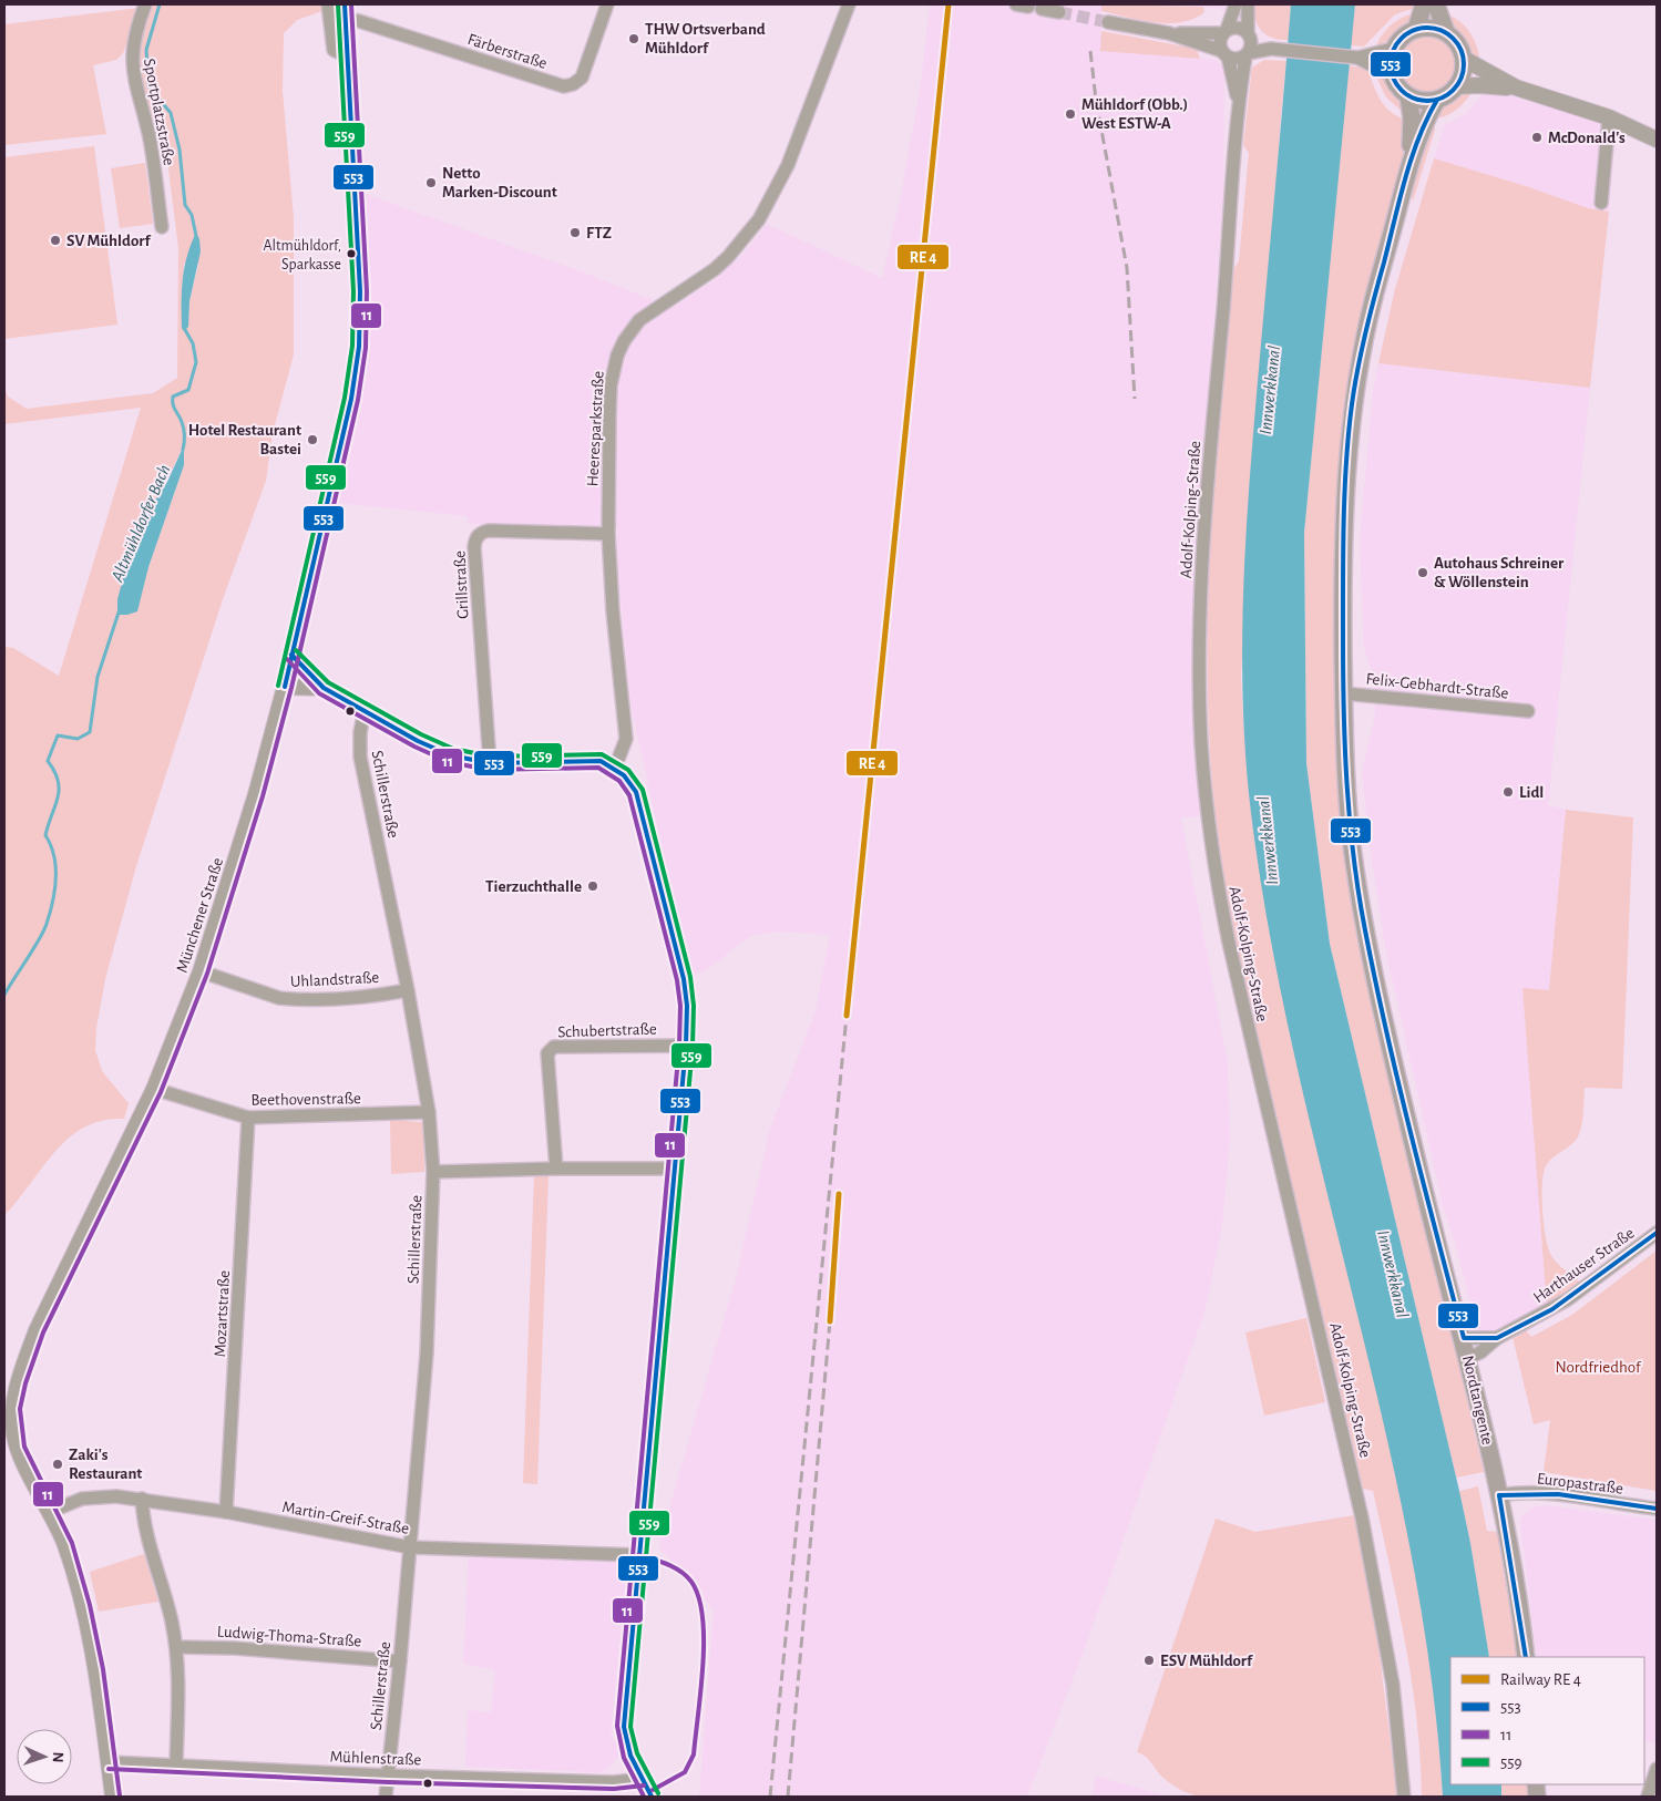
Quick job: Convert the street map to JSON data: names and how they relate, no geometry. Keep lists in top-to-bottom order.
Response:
{
  "streets": {
    "main road": ["Nordtangente"],
    "street": [
      "Färberstraße",
      "Sportplatzstraße",
      "Heeresparkstraße",
      "Adolf-Kolping-Straße",
      "Grillstraße",
      "Felix-Gebhardt-Straße",
      "Schillerstraße",
      "Münchener Straße",
      "Uhlandstraße",
      "Schubertstraße",
      "Beethovenstraße",
      "Harthauser Straße",
      "Mozartstraße",
      "Europastraße",
      "Martin-Greif-Straße",
      "Ludwig-Thoma-Straße",
      "Mühlenstraße"
    ]
  },
  "crossings": [
    ["Färberstraße", "Münchener Straße"],
    ["Heeresparkstraße", "Grillstraße"],
    ["Felix-Gebhardt-Straße", "Nordtangente"],
    ["Schillerstraße", "Uhlandstraße"],
    ["Schillerstraße", "Beethovenstraße"],
    ["Schillerstraße", "Martin-Greif-Straße"],
    ["Schillerstraße", "Ludwig-Thoma-Straße"],
    ["Schillerstraße", "Mühlenstraße"],
    ["Münchener Straße", "Uhlandstraße"],
    ["Münchener Straße", "Beethovenstraße"],
    ["Münchener Straße", "Martin-Greif-Straße"],
    ["Münchener Straße", "Mühlenstraße"],
    ["Beethovenstraße", "Mozartstraße"],
    ["Harthauser Straße", "Nordtangente"],
    ["Mozartstraße", "Martin-Greif-Straße"],
    ["Nordtangente", "Europastraße"]
  ],
  "water": ["Innwerkkanal", "Altmühldorfer Bach"],
  "parks": ["Nordfriedhof"],
  "places": [
    "THW Ortsverband Mühldorf",
    "Mühldorf (Obb.) West ESTW-A",
    "McDonald's",
    "Netto Marken-Discount",
    "FTZ",
    "SV Mühldorf",
    "Altmühldorf, Sparkasse",
    "Hotel Restaurant Bastei",
    "Autohaus Schreiner & Wöllenstein",
    "Lidl",
    "Tierzuchthalle",
    "Zaki's Restaurant",
    "ESV Mühldorf"
  ],
  "lines": ["transit line 553", "transit line 11", "transit line 559"],
  "legend": [
    "Railway RE 4",
    "553",
    "11",
    "559"
  ],
  "north": "right"
}
